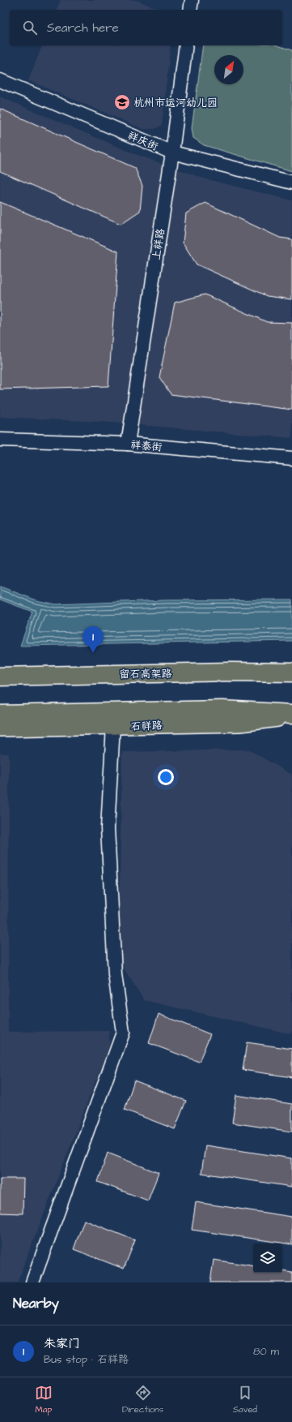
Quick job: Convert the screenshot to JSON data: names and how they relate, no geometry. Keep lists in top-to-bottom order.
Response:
{
  "streets": {
    "highway": ["留石高架路"],
    "main road": ["石祥路"],
    "street": ["祥庆街", "上祥路", "祥泰街"]
  },
  "crossings": [
    ["祥庆街", "上祥路"],
    ["上祥路", "祥泰街"]
  ],
  "places": {
    "school or university": ["杭州市运河幼儿园"]
  },
  "north": "top right",
  "page": {
    "search": "Search here",
    "pins": "1",
    "heading": "Nearby",
    "list": [
      {
        "mark": "1",
        "name": "朱家门",
        "note": "Bus stop · 石祥路",
        "value": "80 m"
      }
    ],
    "nav": ["Map", "Directions", "Saved"]
  }
}
